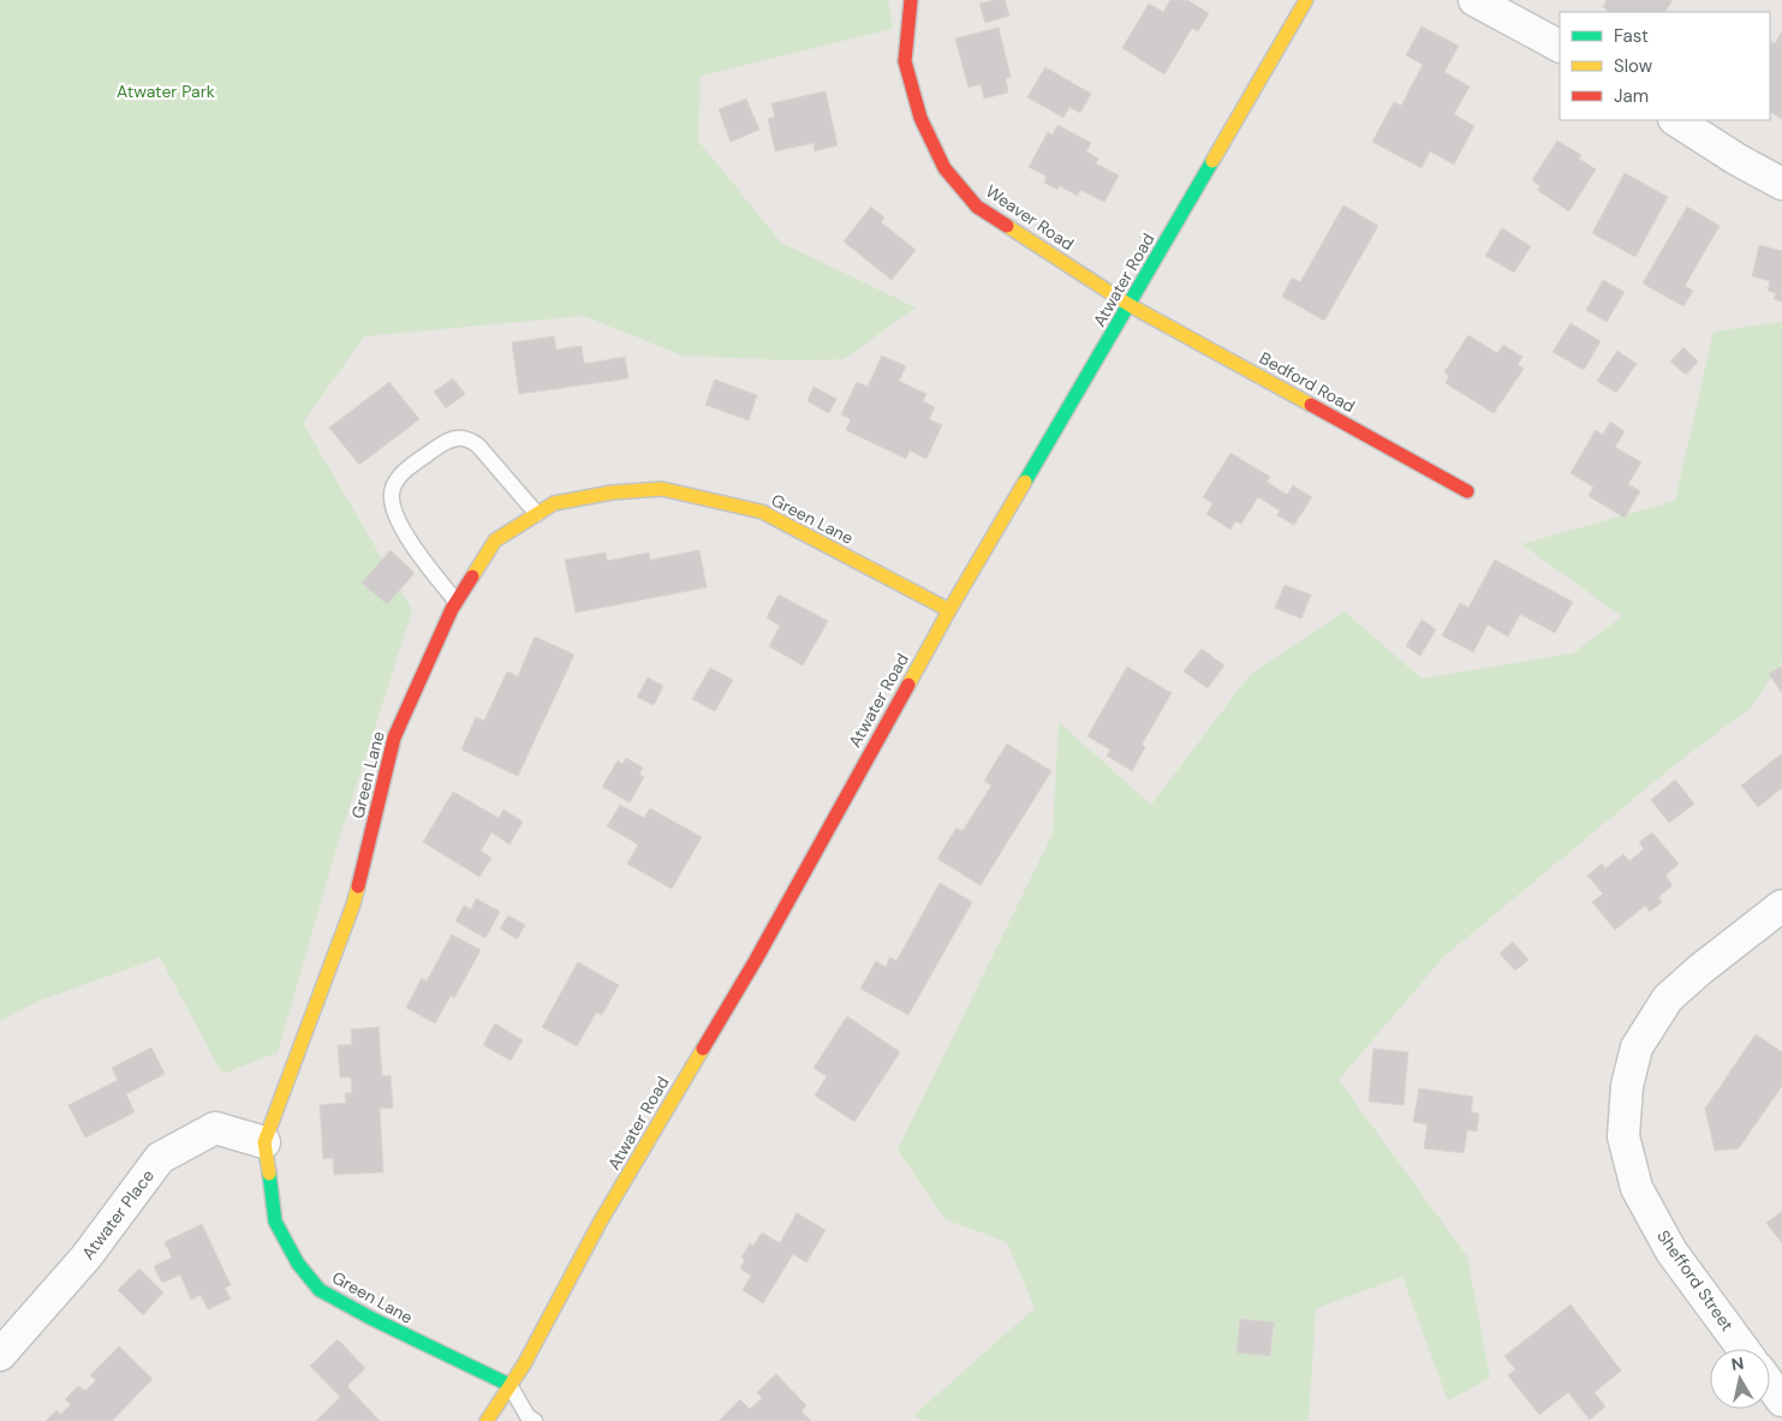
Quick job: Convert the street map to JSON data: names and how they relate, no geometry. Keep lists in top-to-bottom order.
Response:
{
  "streets": {
    "street": [
      "Weaver Road",
      "Atwater Road",
      "Bedford Road",
      "Green Lane",
      "Atwater Place",
      "Shefford Street"
    ]
  },
  "crossings": [
    ["Weaver Road", "Atwater Road"],
    ["Weaver Road", "Bedford Road"],
    ["Atwater Road", "Bedford Road"],
    ["Atwater Road", "Green Lane"],
    ["Green Lane", "Atwater Place"]
  ],
  "parks": ["Atwater Park"],
  "legend": ["Fast", "Slow", "Jam"],
  "north": "top"
}
